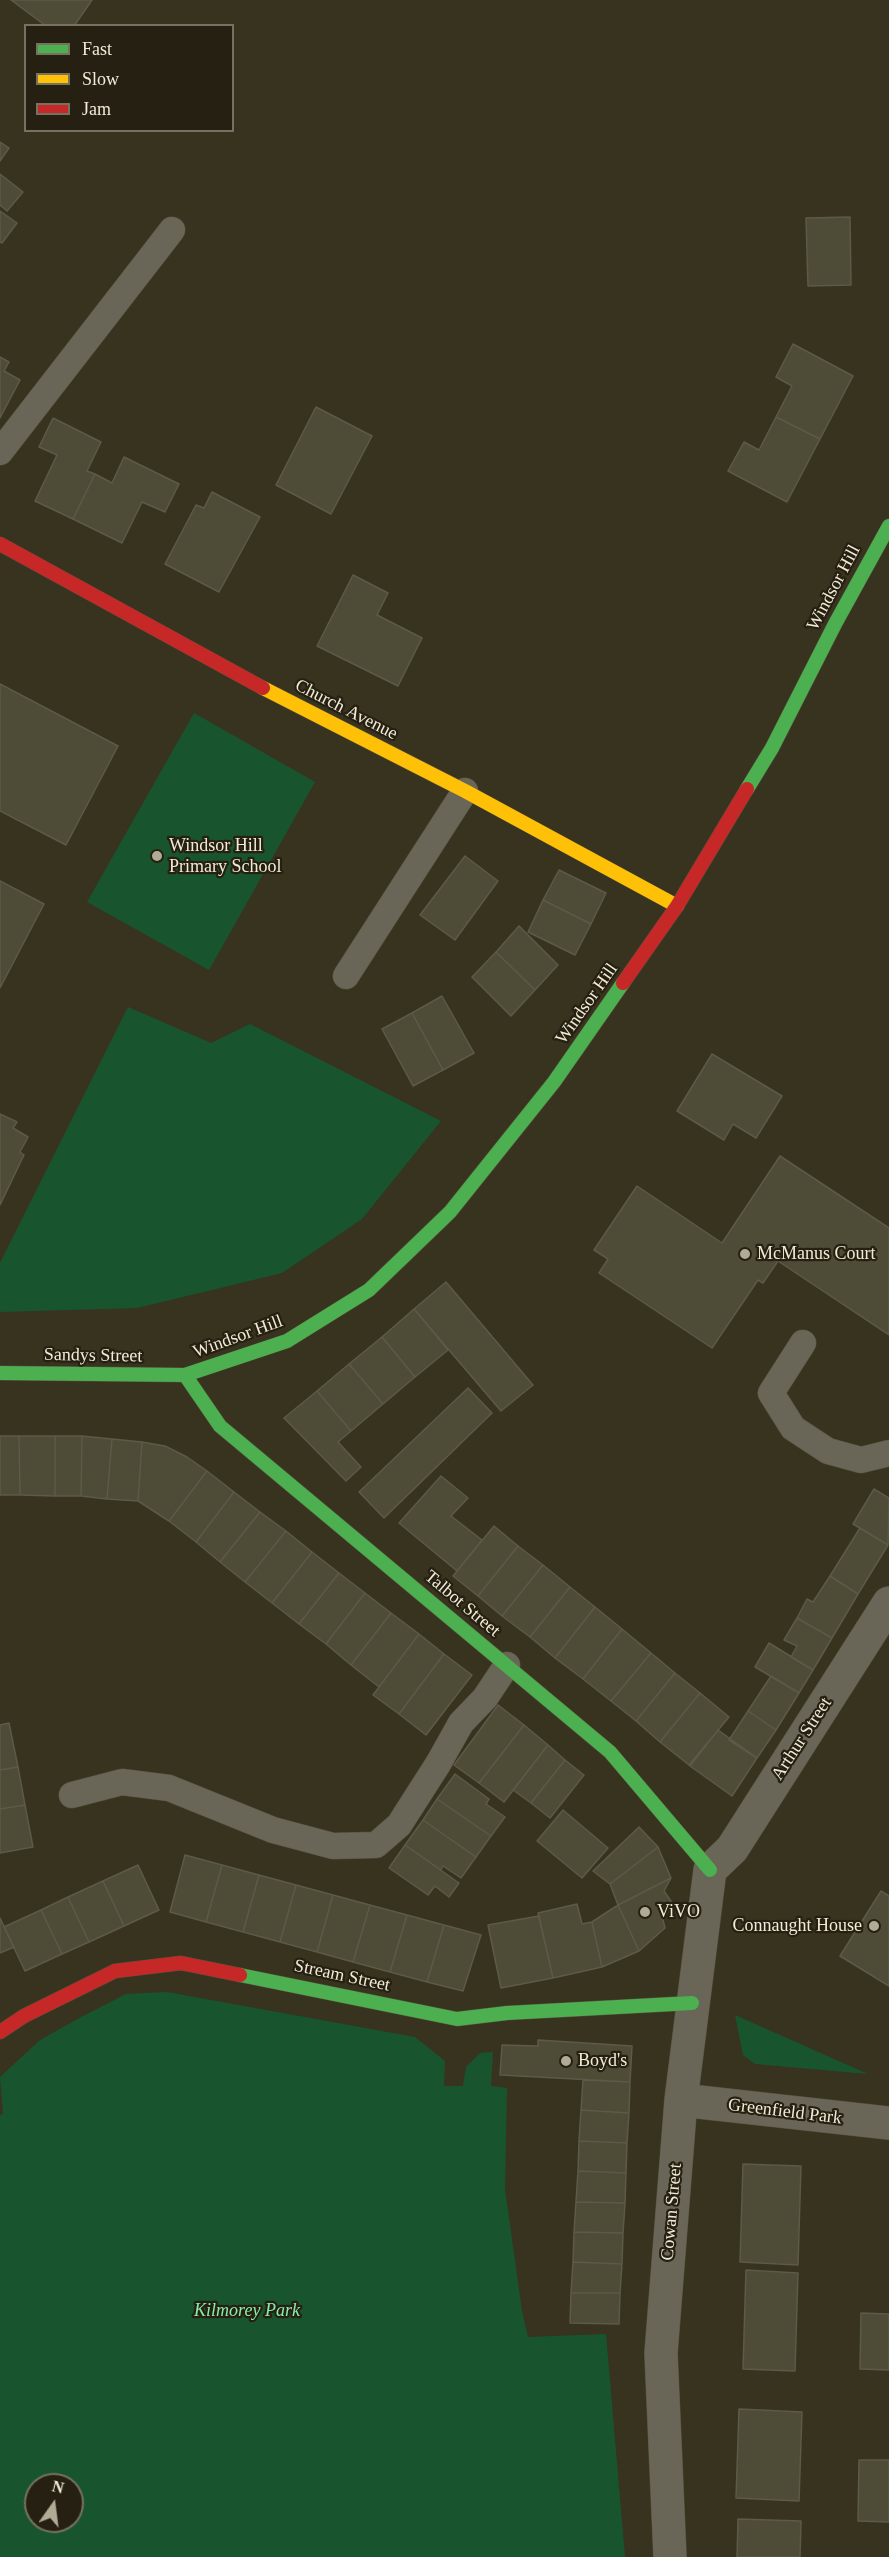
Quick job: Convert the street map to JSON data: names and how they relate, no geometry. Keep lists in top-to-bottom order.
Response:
{
  "streets": {
    "street": [
      "Windsor Hill",
      "Church Avenue",
      "Sandys Street",
      "Talbot Street",
      "Arthur Street",
      "Stream Street",
      "Greenfield Park",
      "Cowan Street"
    ]
  },
  "crossings": [
    ["Windsor Hill", "Church Avenue"],
    ["Windsor Hill", "Sandys Street"],
    ["Windsor Hill", "Talbot Street"],
    ["Sandys Street", "Talbot Street"],
    ["Talbot Street", "Arthur Street"],
    ["Talbot Street", "Cowan Street"],
    ["Arthur Street", "Cowan Street"],
    ["Stream Street", "Cowan Street"],
    ["Greenfield Park", "Cowan Street"]
  ],
  "parks": ["Kilmorey Park"],
  "places": [
    "Windsor Hill Primary School",
    "McManus Court",
    "ViVO",
    "Connaught House",
    "Boyd's"
  ],
  "legend": ["Fast", "Slow", "Jam"],
  "north": "top"
}
